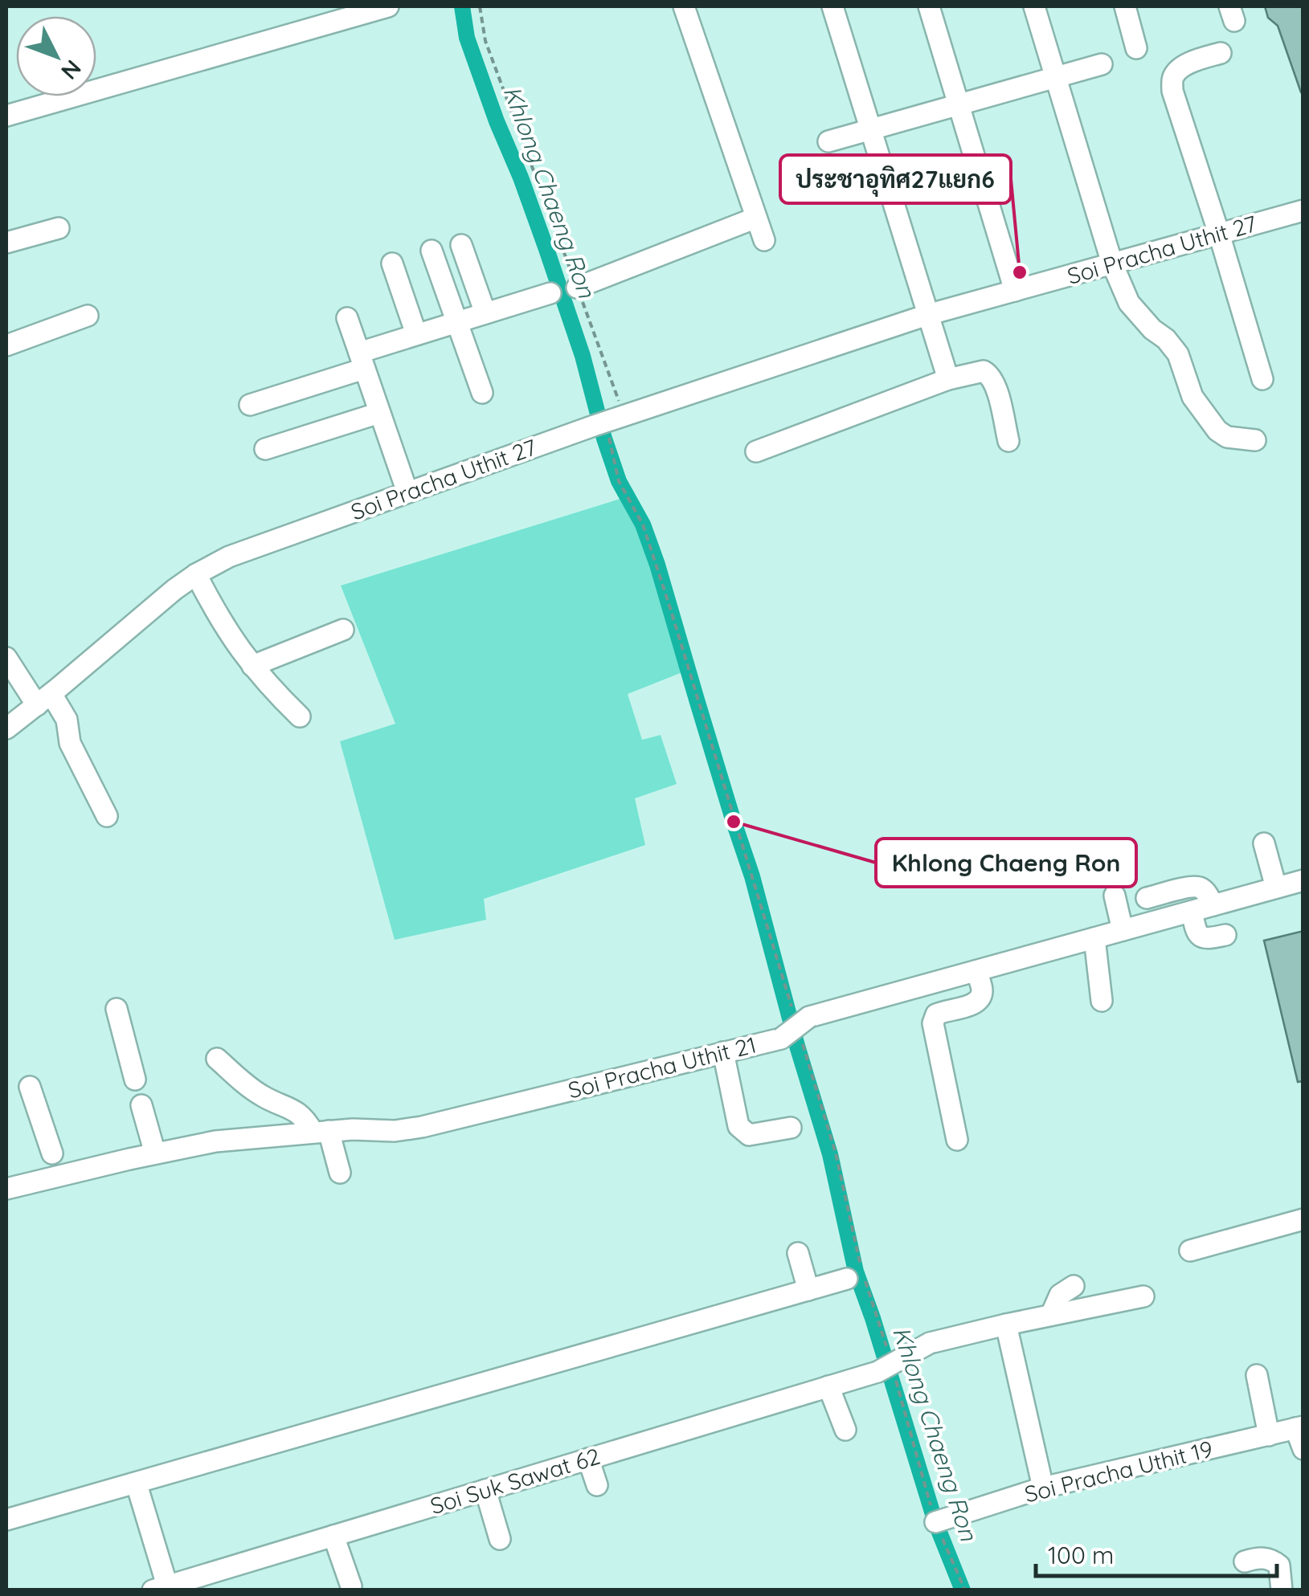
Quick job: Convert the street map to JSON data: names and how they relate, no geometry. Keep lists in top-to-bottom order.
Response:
{
  "streets": {
    "street": [
      "Soi Pracha Uthit 27",
      "Soi Pracha Uthit 21",
      "Soi Pracha Uthit 19",
      "Soi Suk Sawat 62"
    ]
  },
  "water": ["Khlong Chaeng Ron"],
  "places": ["ประชาอุทิศ27แยก6", "Khlong Chaeng Ron"],
  "scale_bar": "100 m",
  "north": "bottom right"
}
